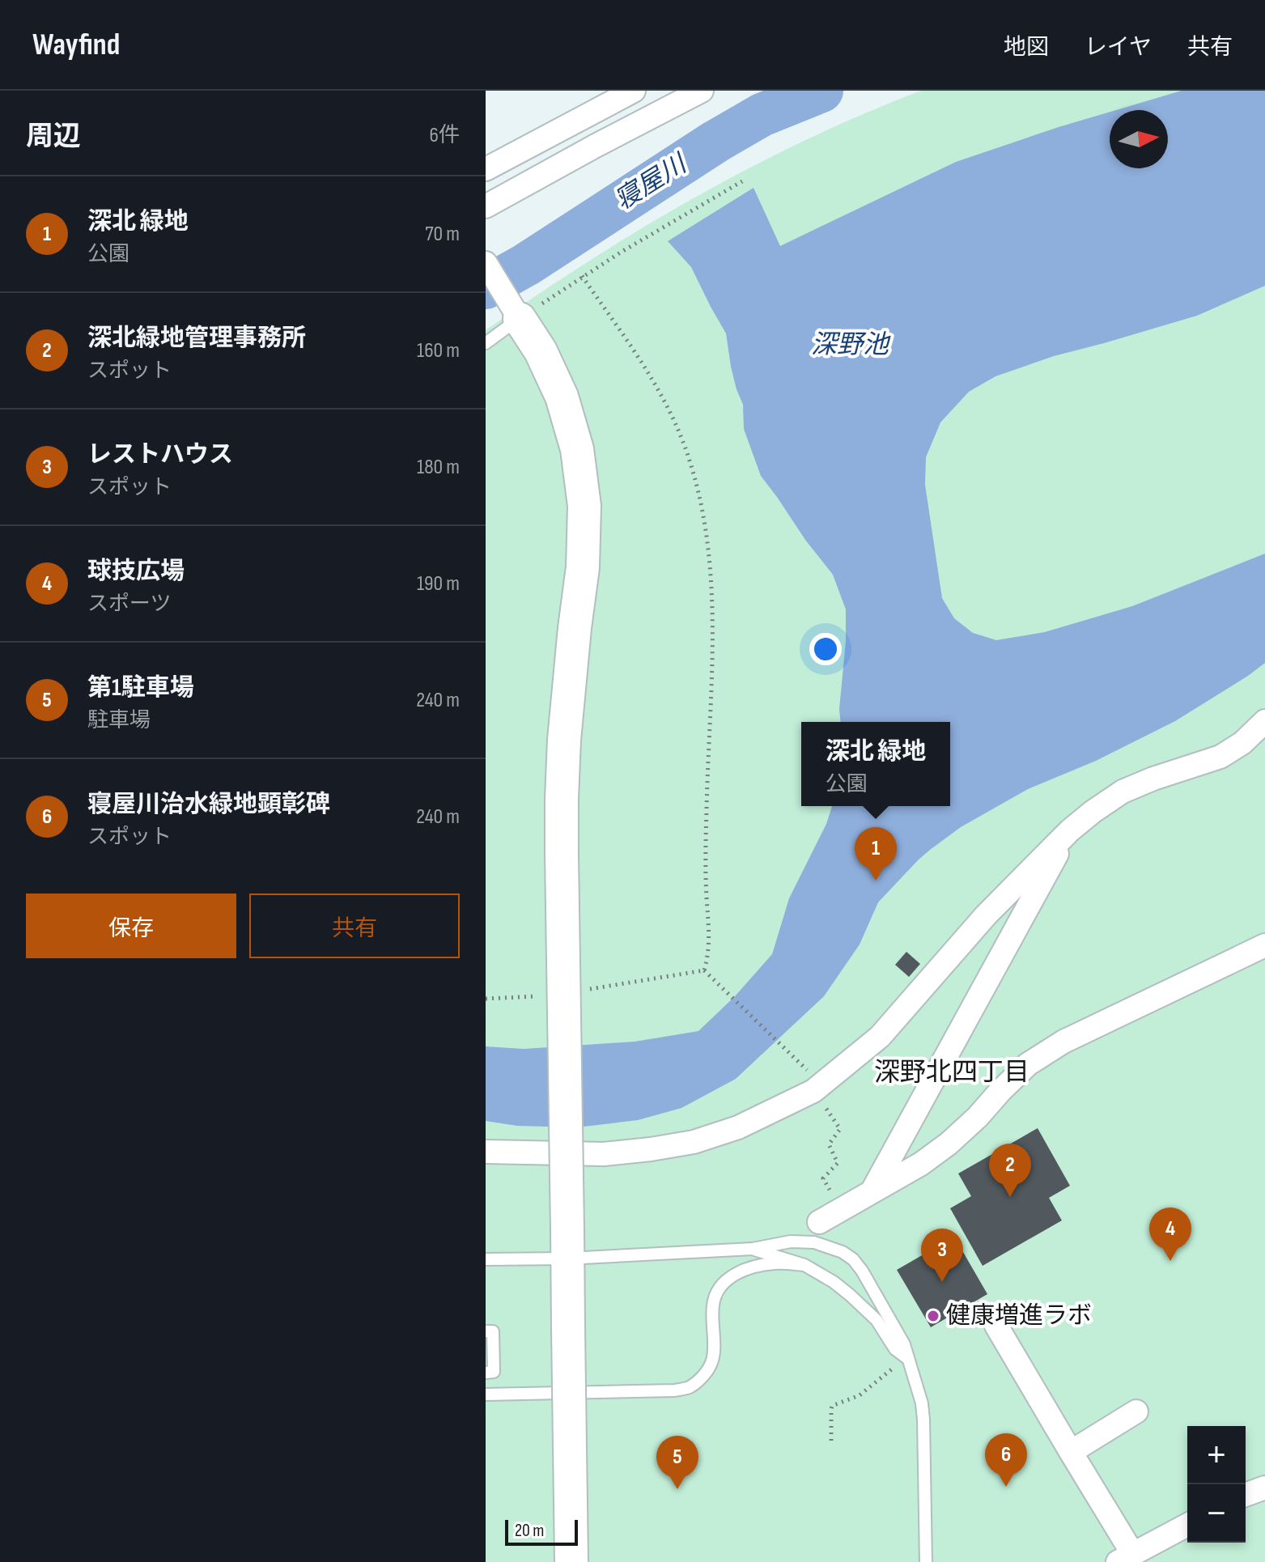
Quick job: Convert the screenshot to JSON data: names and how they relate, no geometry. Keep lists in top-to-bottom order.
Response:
{
  "districts": ["深野北四丁目"],
  "water": ["寝屋川", "深野池"],
  "places": ["健康増進ラボ"],
  "scale_bar": "20 m",
  "north": "right",
  "page": {
    "header": "Wayfind",
    "nav": ["地図", "レイヤ", "共有"],
    "heading": ["周辺", "6件"],
    "list": [
      {
        "mark": "1",
        "name": "深北 緑地",
        "note": "公園",
        "value": "70 m"
      },
      {
        "mark": "2",
        "name": "深北緑地管理事務所",
        "note": "スポット",
        "value": "160 m"
      },
      {
        "mark": "3",
        "name": "レストハウス",
        "note": "スポット",
        "value": "180 m"
      },
      {
        "mark": "4",
        "name": "球技広場",
        "note": "スポーツ",
        "value": "190 m"
      },
      {
        "mark": "5",
        "name": "第1駐車場",
        "note": "駐車場",
        "value": "240 m"
      },
      {
        "mark": "6",
        "name": "寝屋川治水緑地顕彰碑",
        "note": "スポット",
        "value": "240 m"
      }
    ],
    "popup": ["深北 緑地", "公園"],
    "pins": [
      "1",
      "2",
      "4",
      "3",
      "6",
      "5"
    ],
    "buttons": ["保存", "共有"],
    "map_buttons": ["+", "−"],
    "scale": "20 m"
  }
}
